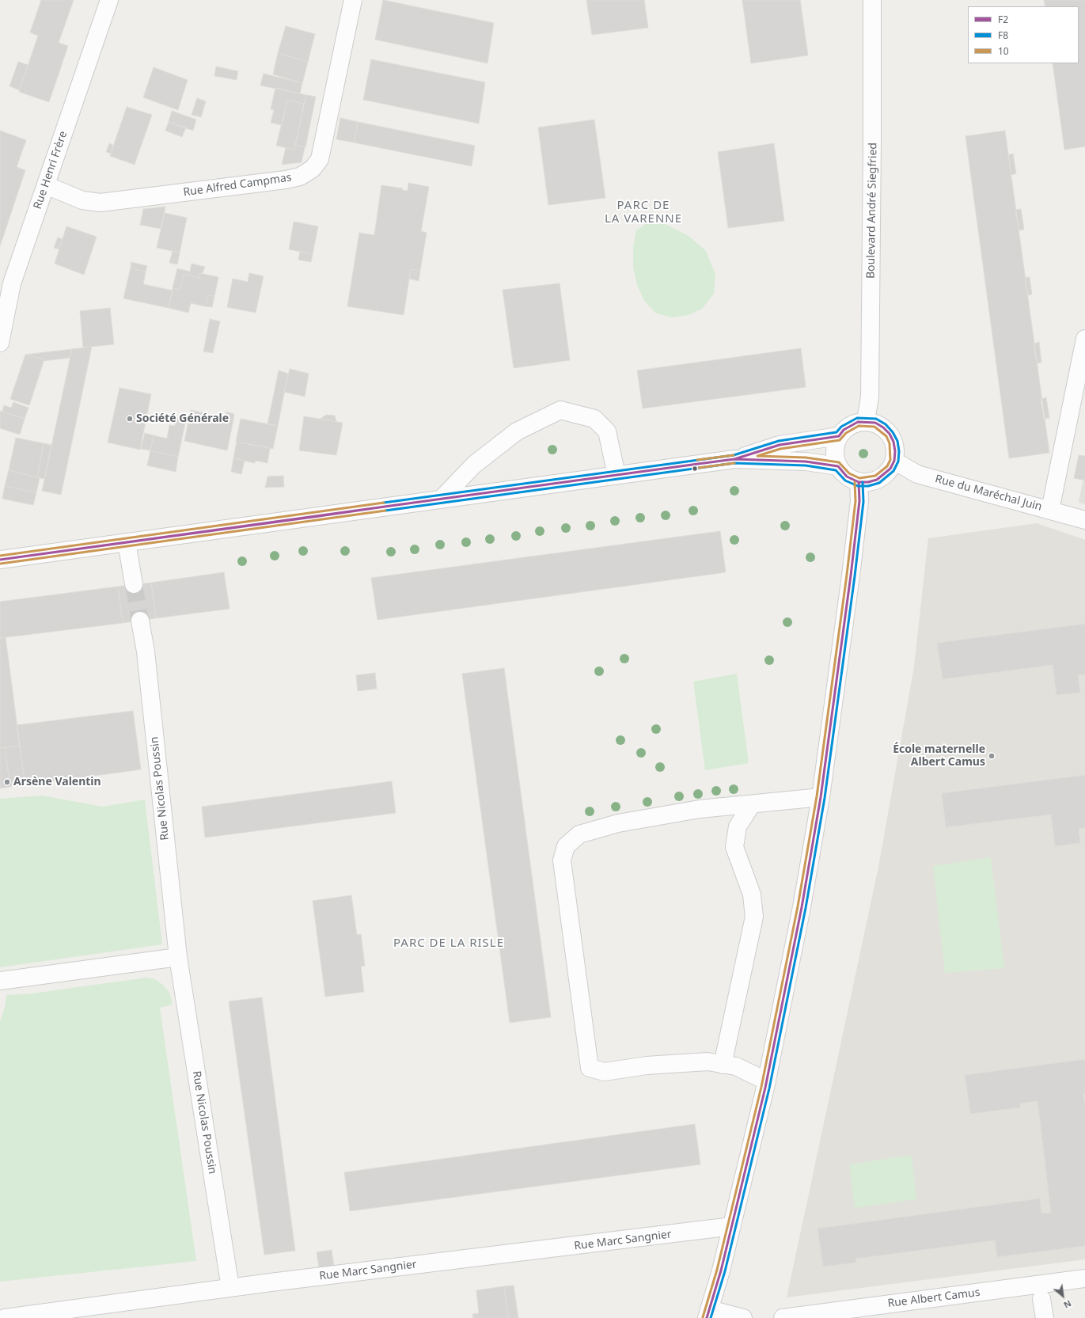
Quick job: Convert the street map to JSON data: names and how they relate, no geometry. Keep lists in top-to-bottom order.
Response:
{
  "streets": {
    "street": [
      "Rue Henri Frère",
      "Rue Alfred Campmas",
      "Boulevard André Siegfried",
      "Rue du Maréchal Juin",
      "Rue Nicolas Poussin",
      "Rue Marc Sangnier",
      "Rue Albert Camus"
    ]
  },
  "crossings": [
    ["Rue Henri Frère", "Rue Alfred Campmas"],
    ["Boulevard André Siegfried", "Rue du Maréchal Juin"],
    ["Rue Nicolas Poussin", "Rue Marc Sangnier"]
  ],
  "districts": ["PARC DE LA VARENNE", "PARC DE LA RISLE"],
  "places": ["Société Générale", "École maternelle Albert Camus", "Arsène Valentin"],
  "lines": ["transit line F8", "transit line F2", "transit line 10"],
  "legend": ["F2", "F8", "10"],
  "north": "bottom right"
}
